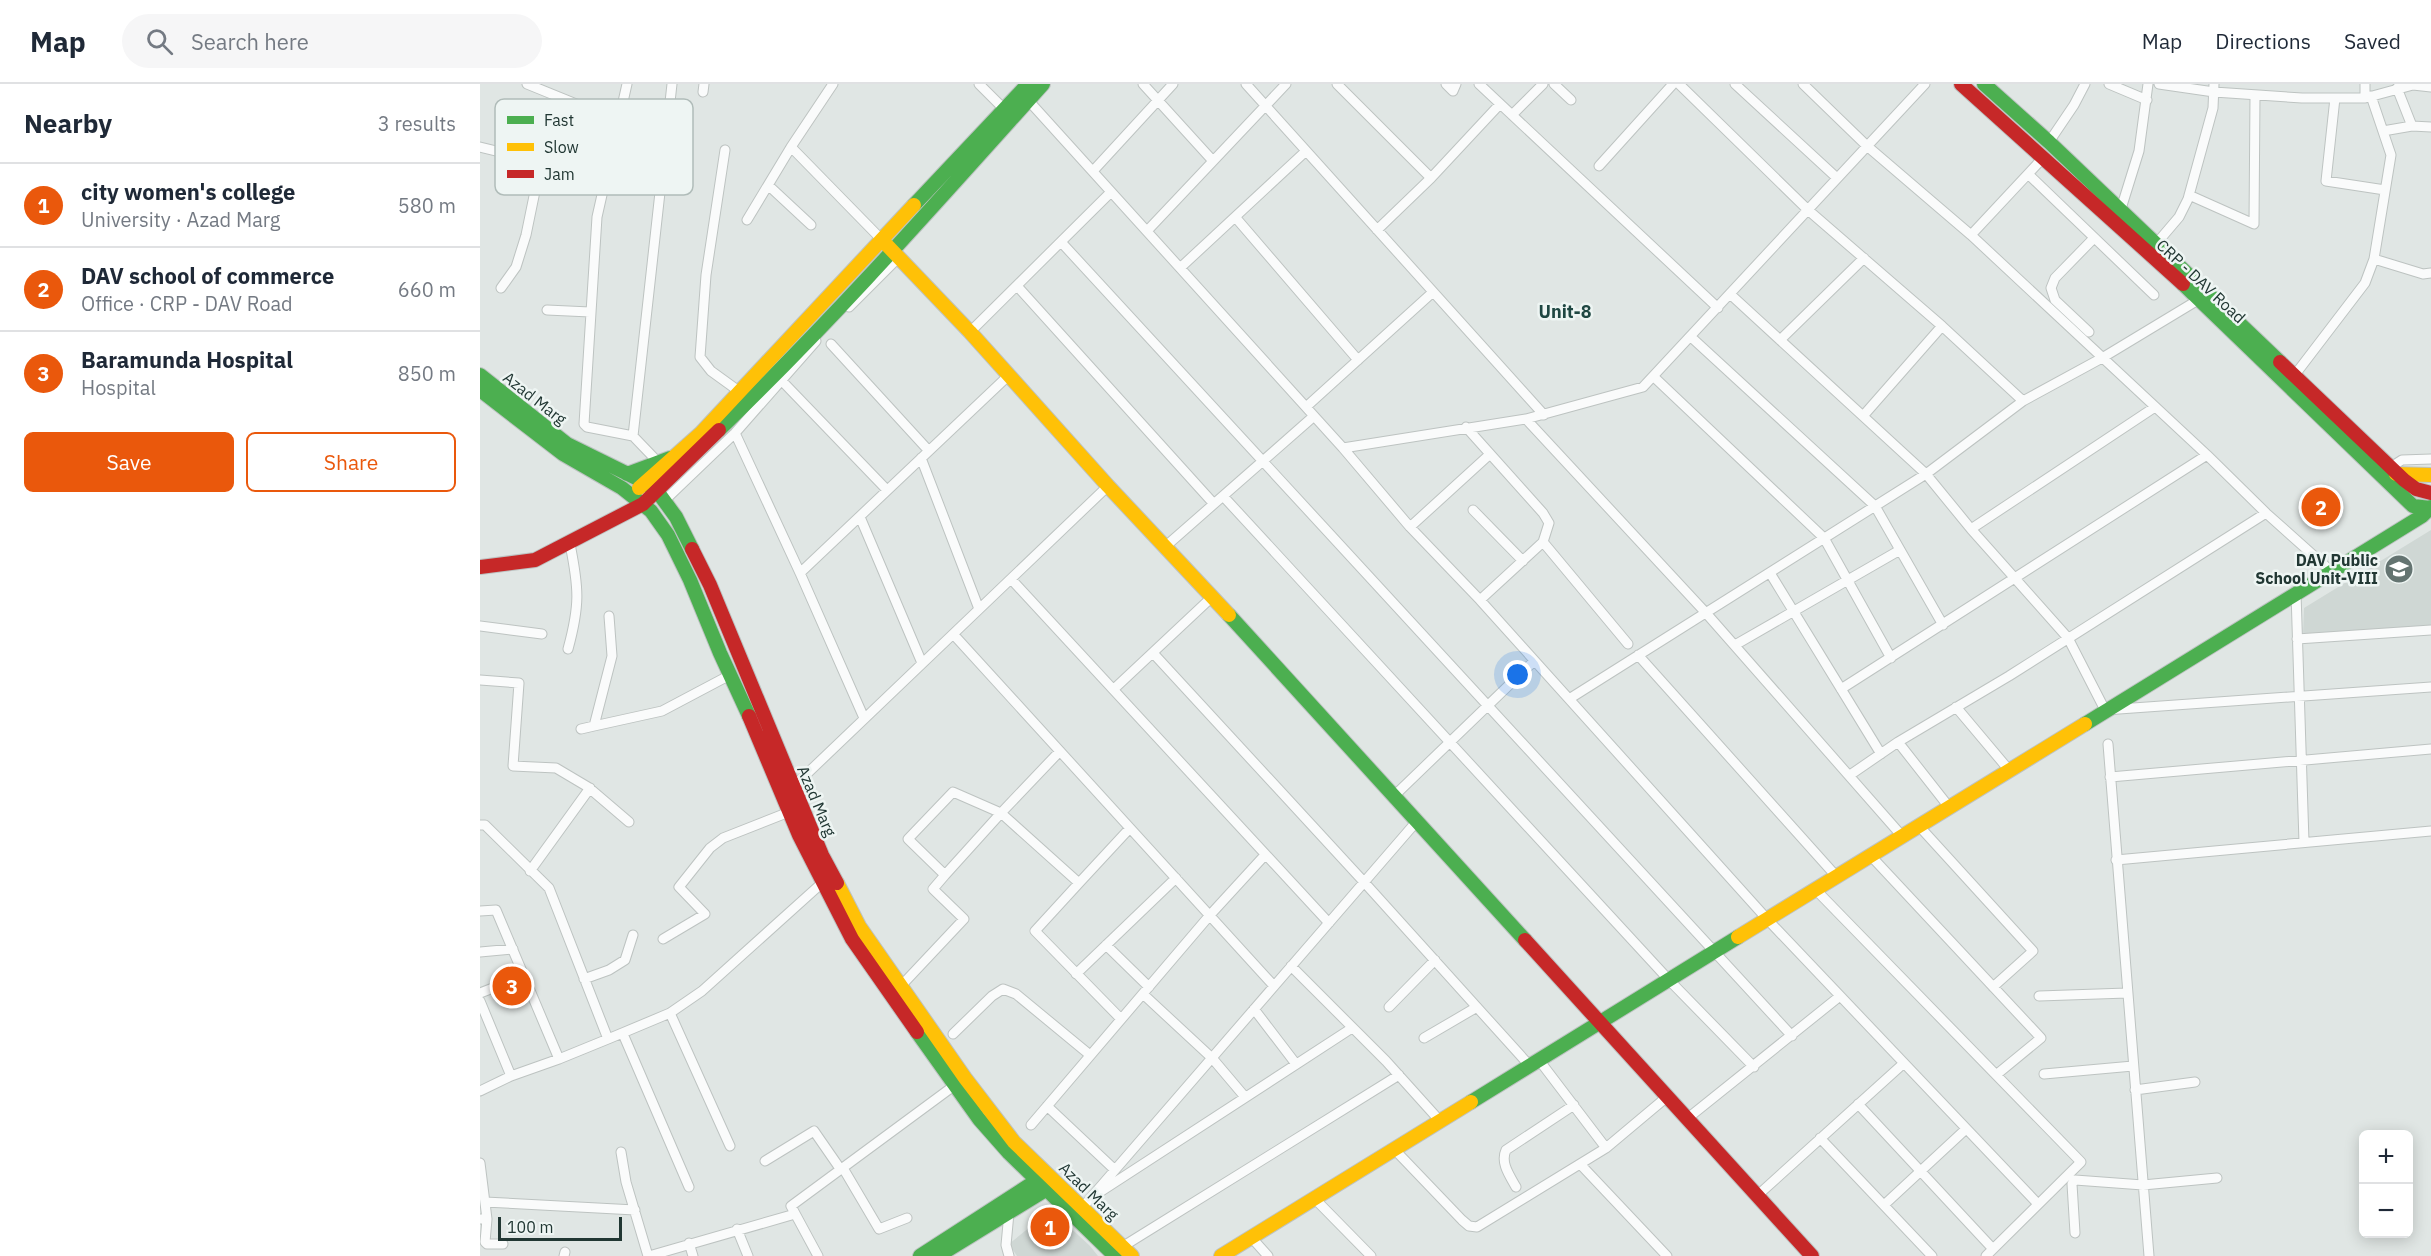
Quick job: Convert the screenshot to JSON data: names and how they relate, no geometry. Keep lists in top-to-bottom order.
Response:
{
  "streets": {
    "street": ["CRP - DAV Road", "Azad Marg"]
  },
  "districts": ["Unit-8"],
  "places": {
    "school or university": ["DAV Public School Unit-VIII"]
  },
  "legend": ["Fast", "Slow", "Jam"],
  "scale_bar": "100 m",
  "page": {
    "header": "Map",
    "search": "Search here",
    "nav": ["Map", "Directions", "Saved"],
    "heading": ["Nearby", "3 results"],
    "list": [
      {
        "mark": "1",
        "name": "city women's college",
        "note": "University · Azad Marg",
        "value": "580 m"
      },
      {
        "mark": "2",
        "name": "DAV school of commerce",
        "note": "Office · CRP - DAV Road",
        "value": "660 m"
      },
      {
        "mark": "3",
        "name": "Baramunda Hospital",
        "note": "Hospital",
        "value": "850 m"
      }
    ],
    "buttons": ["Save", "Share"],
    "pins": ["2", "3", "1"],
    "map_buttons": ["+", "−"],
    "scale": "100 m"
  }
}
